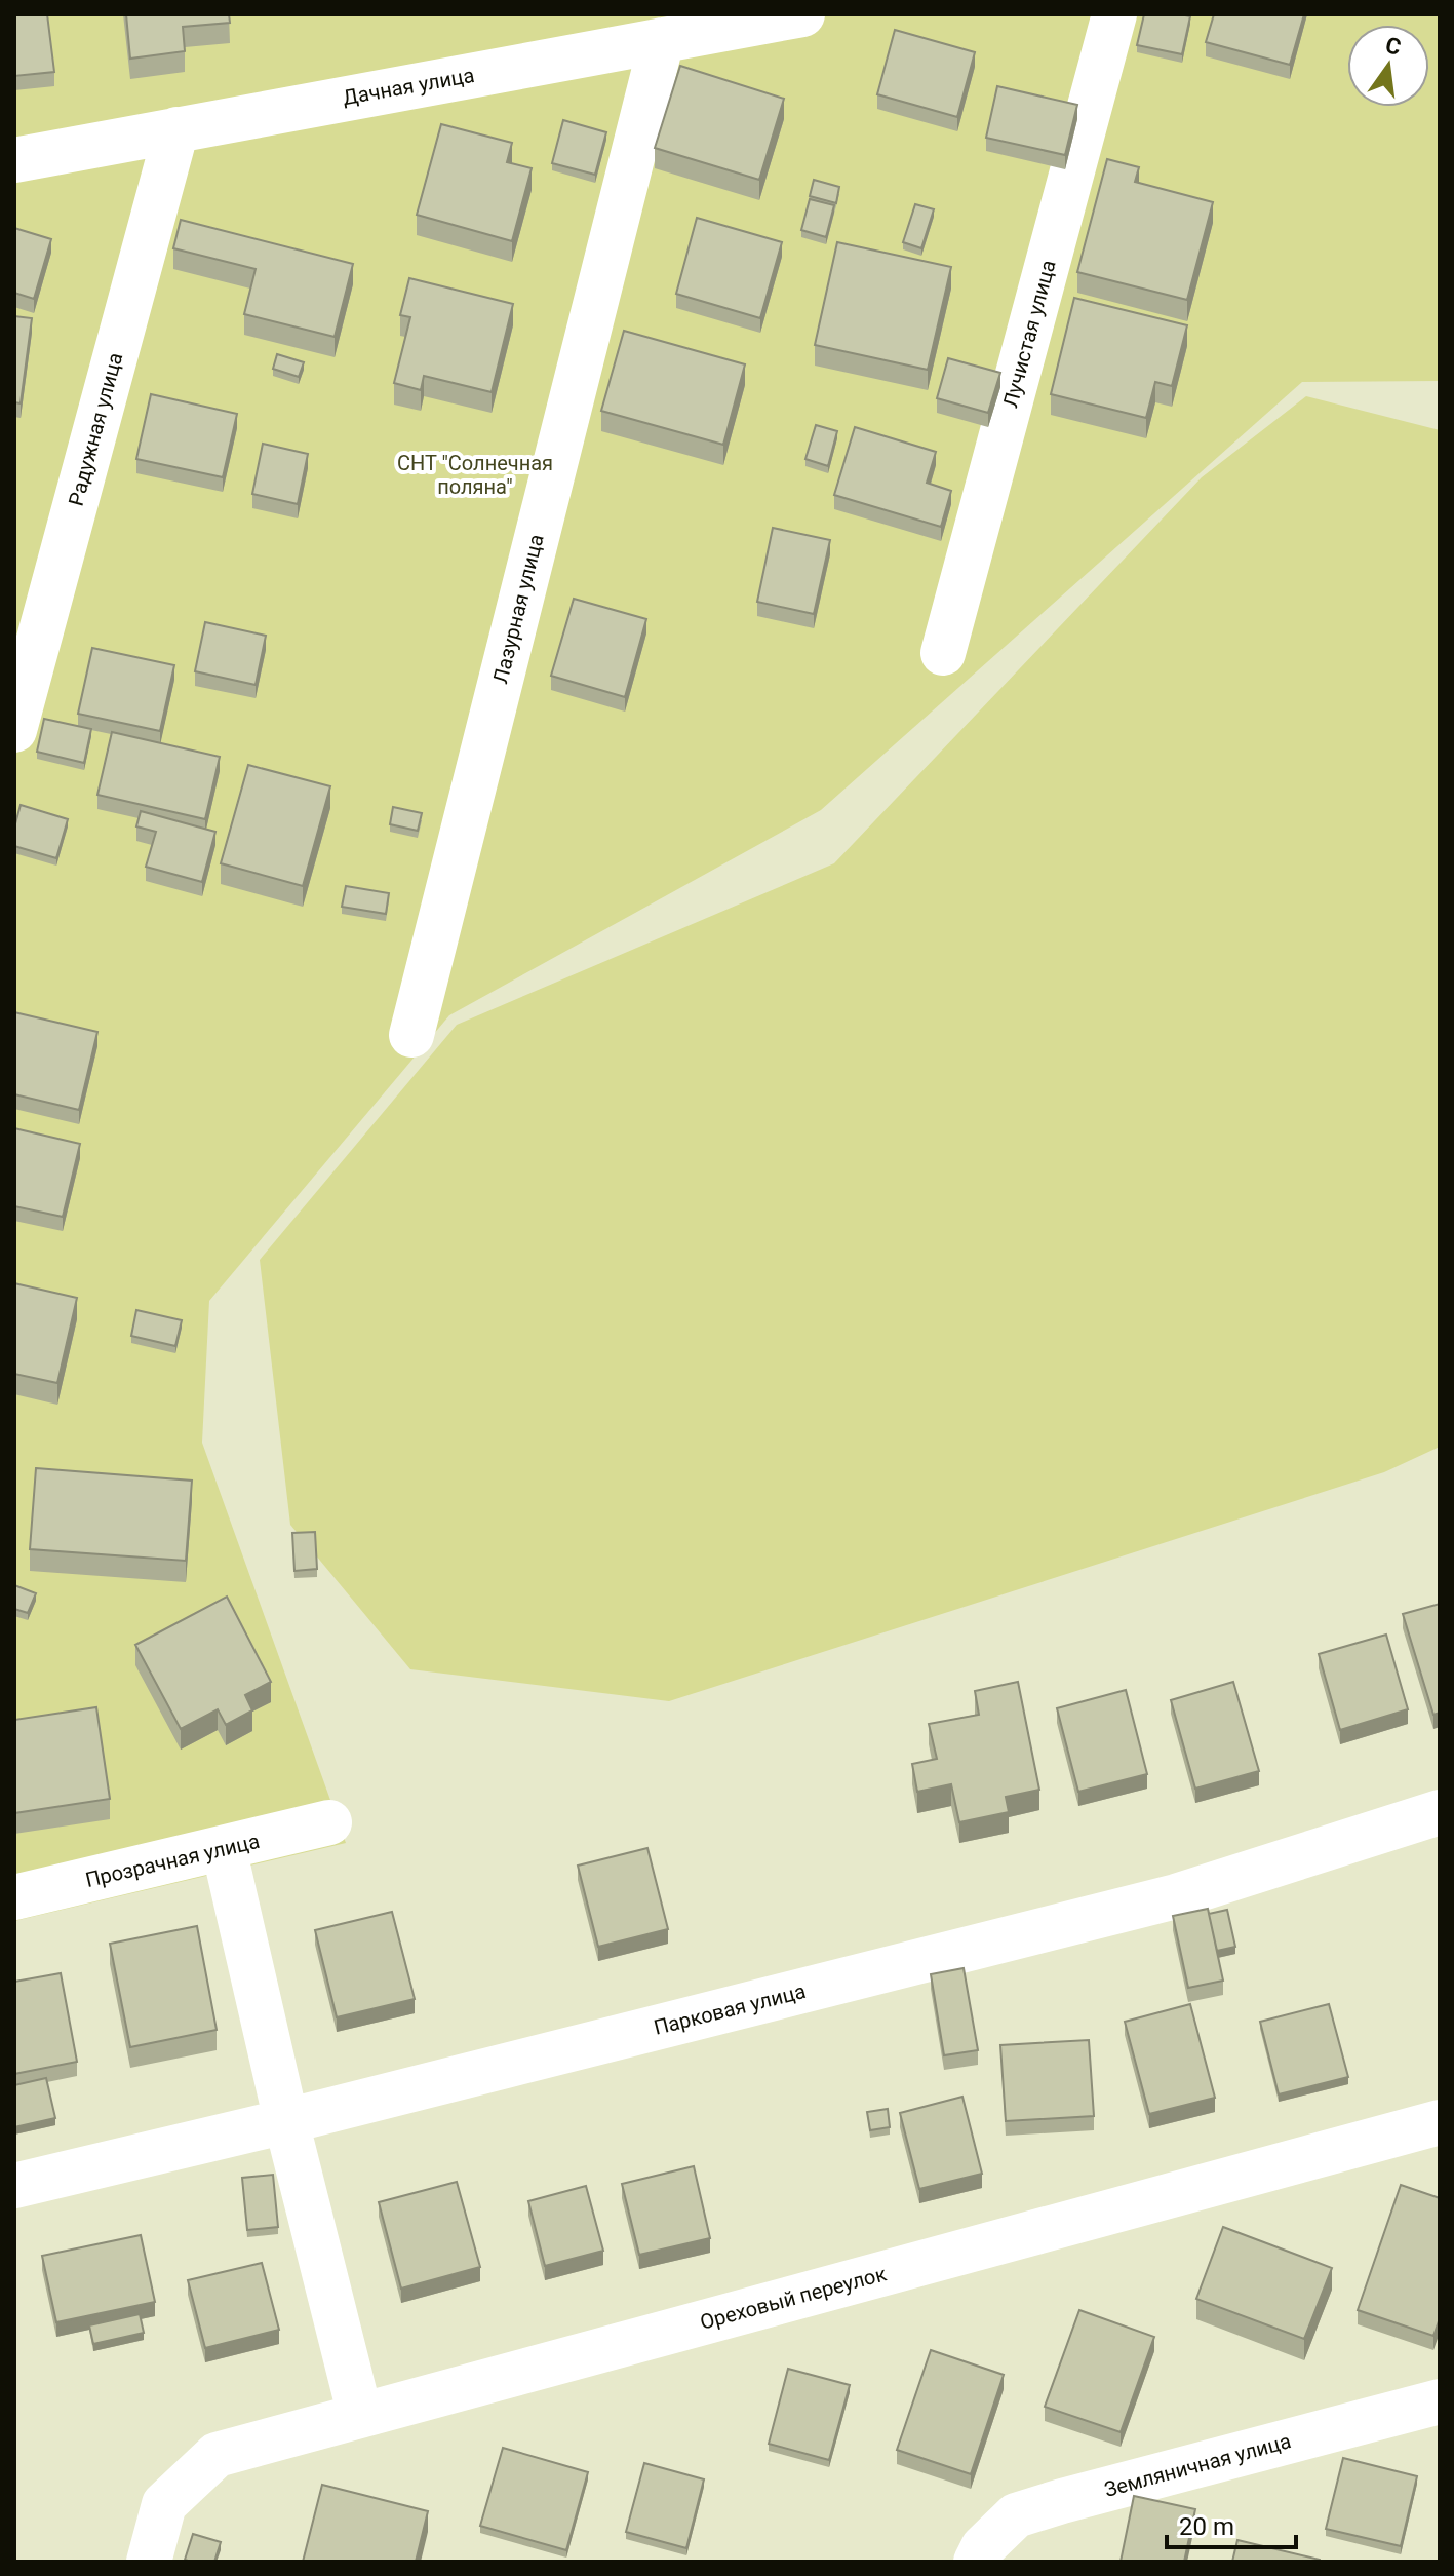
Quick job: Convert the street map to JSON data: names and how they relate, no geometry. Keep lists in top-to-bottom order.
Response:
{
  "streets": {
    "street": [
      "Дачная улица",
      "Лучистая улица",
      "Радужная улица",
      "Лазурная улица",
      "Прозрачная улица",
      "Парковая улица",
      "Ореховый переулок",
      "Земляничная улица"
    ]
  },
  "crossings": [
    ["Дачная улица", "Радужная улица"],
    ["Дачная улица", "Лазурная улица"]
  ],
  "parks": ["СНТ \"Солнечная поляна\""],
  "scale_bar": "20 m",
  "north": "top"
}
